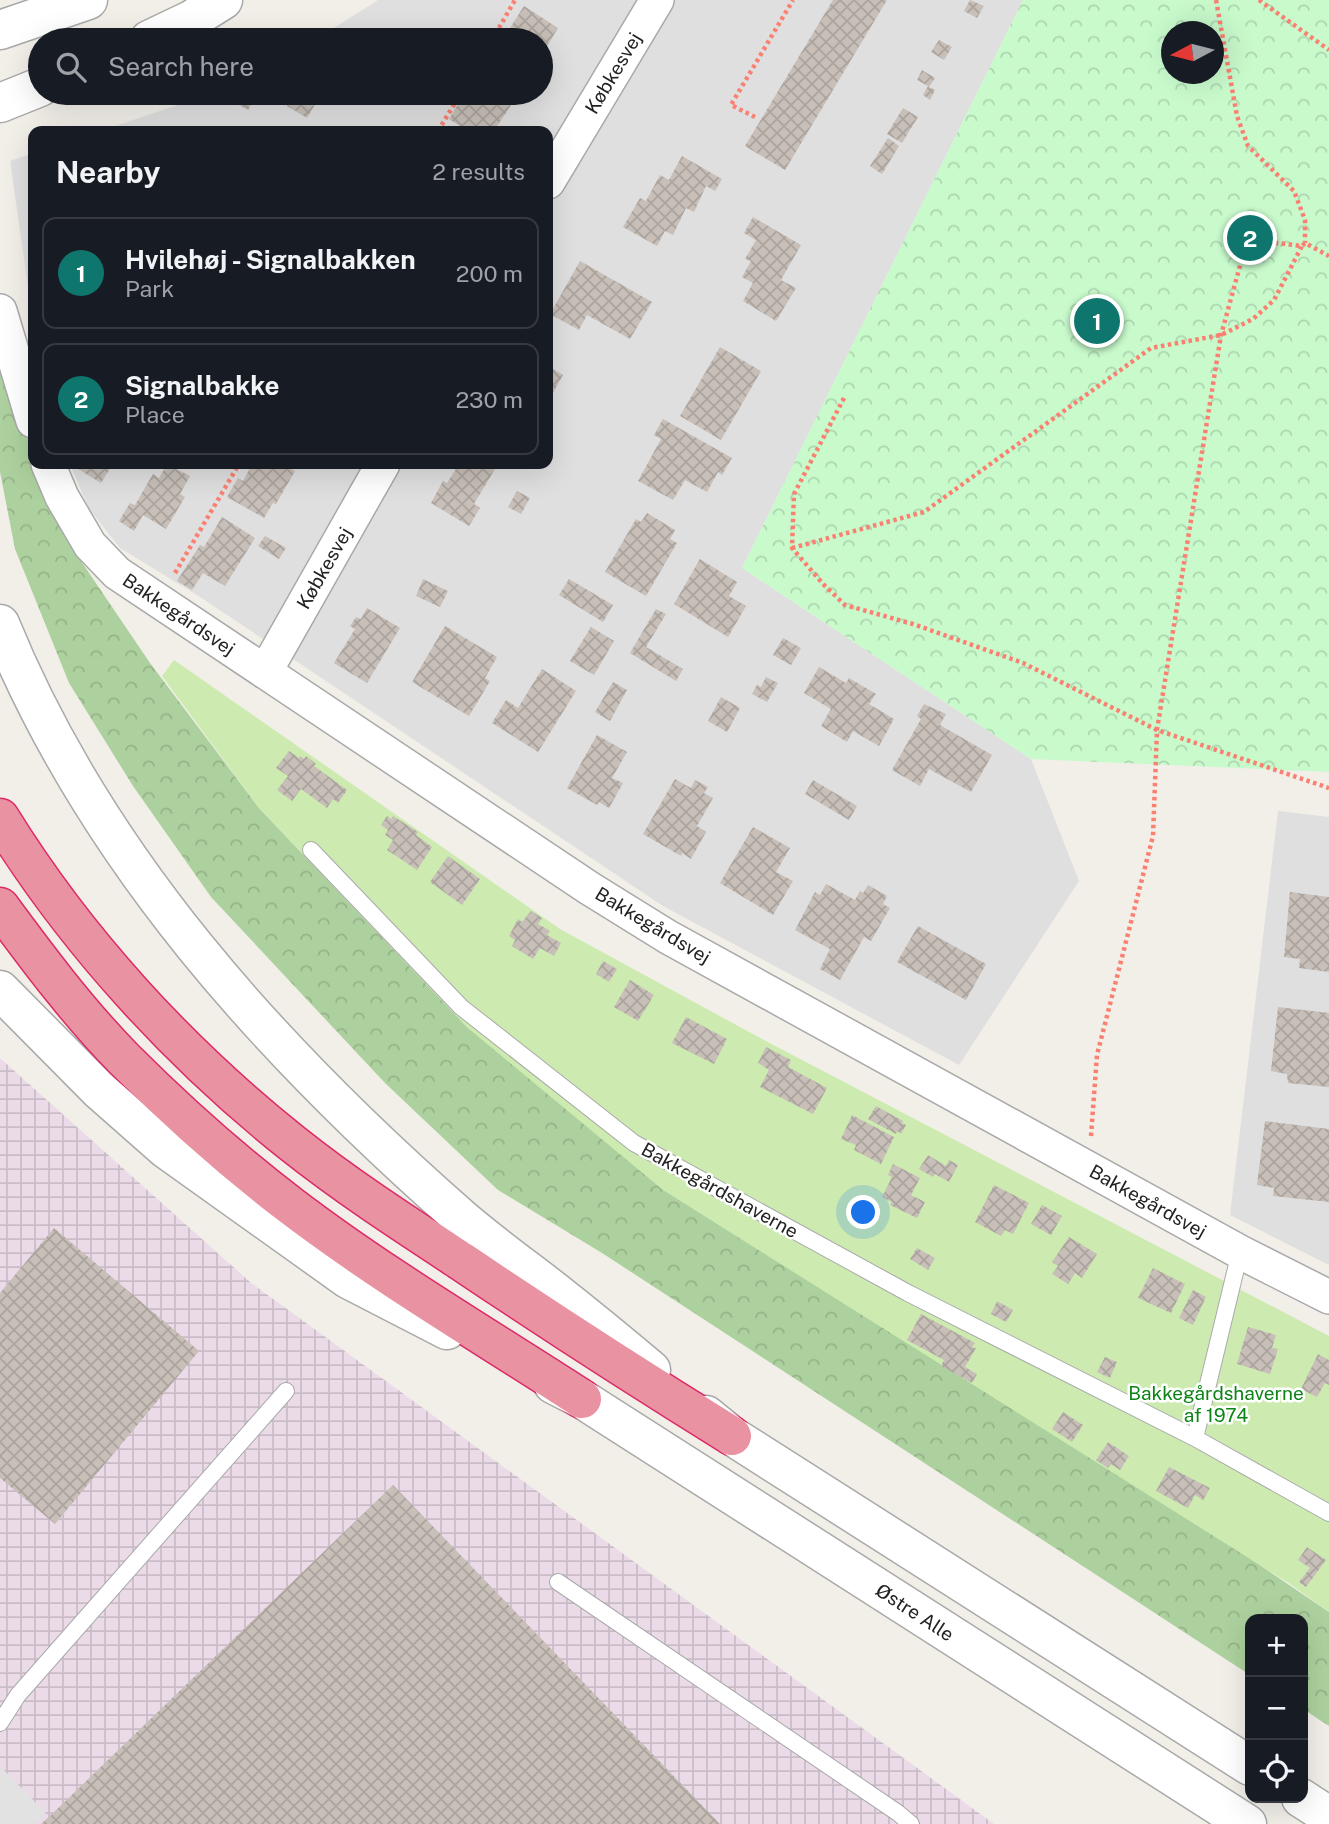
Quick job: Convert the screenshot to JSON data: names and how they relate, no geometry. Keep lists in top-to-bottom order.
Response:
{
  "streets": {
    "street": ["Købkesvej", "Bakkegårdsvej", "Østre Alle"],
    "lane": ["Bakkegårdshaverne"]
  },
  "crossings": [
    ["Købkesvej", "Bakkegårdsvej"]
  ],
  "parks": ["Bakkegårdshaverne af 1974"],
  "north": "left",
  "page": {
    "search": "Search here",
    "heading": ["Nearby", "2 results"],
    "pins": ["2", "1"],
    "list": [
      {
        "mark": "1",
        "name": "Hvilehøj - Signalbakken",
        "note": "Park",
        "value": "200 m"
      },
      {
        "mark": "2",
        "name": "Signalbakke",
        "note": "Place",
        "value": "230 m"
      }
    ],
    "map_buttons": ["+", "−"]
  }
}
